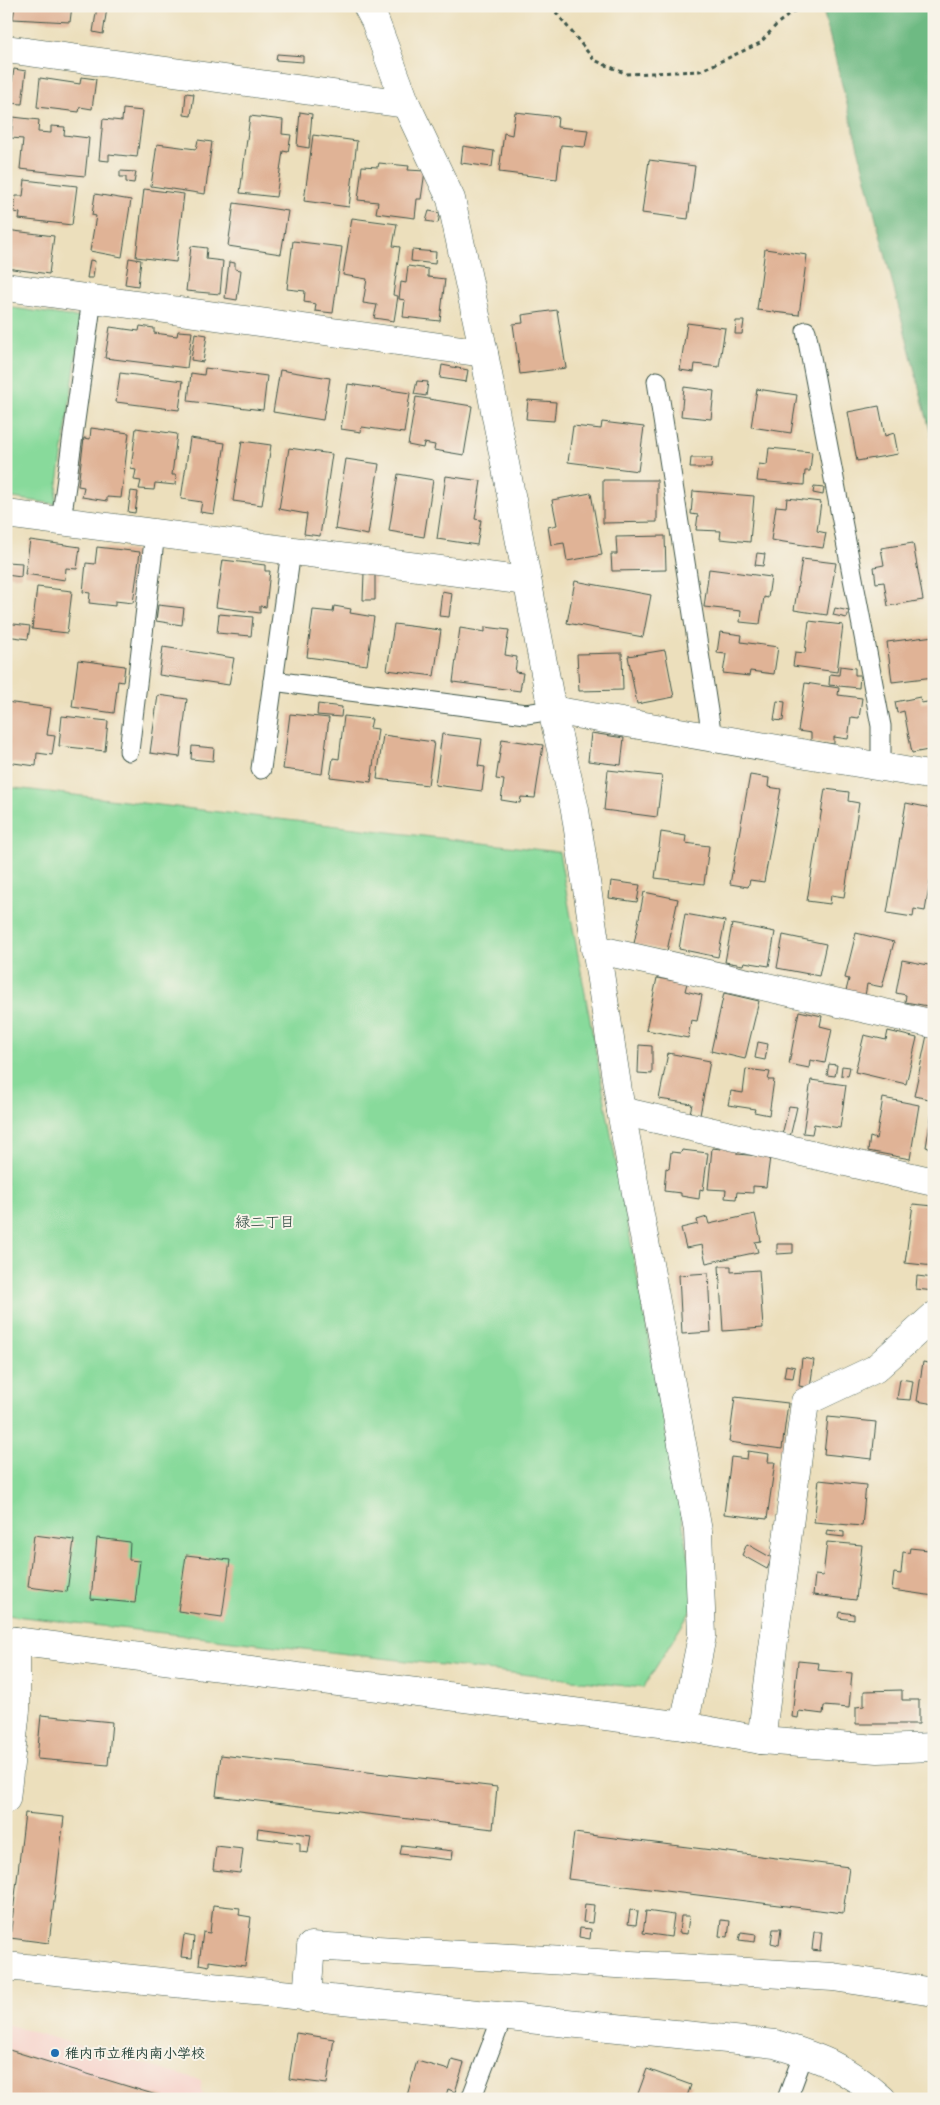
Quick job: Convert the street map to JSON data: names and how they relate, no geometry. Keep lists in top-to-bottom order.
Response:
{
  "districts": ["緑二丁目"],
  "places": ["稚内市立稚内南小学校"]
}
